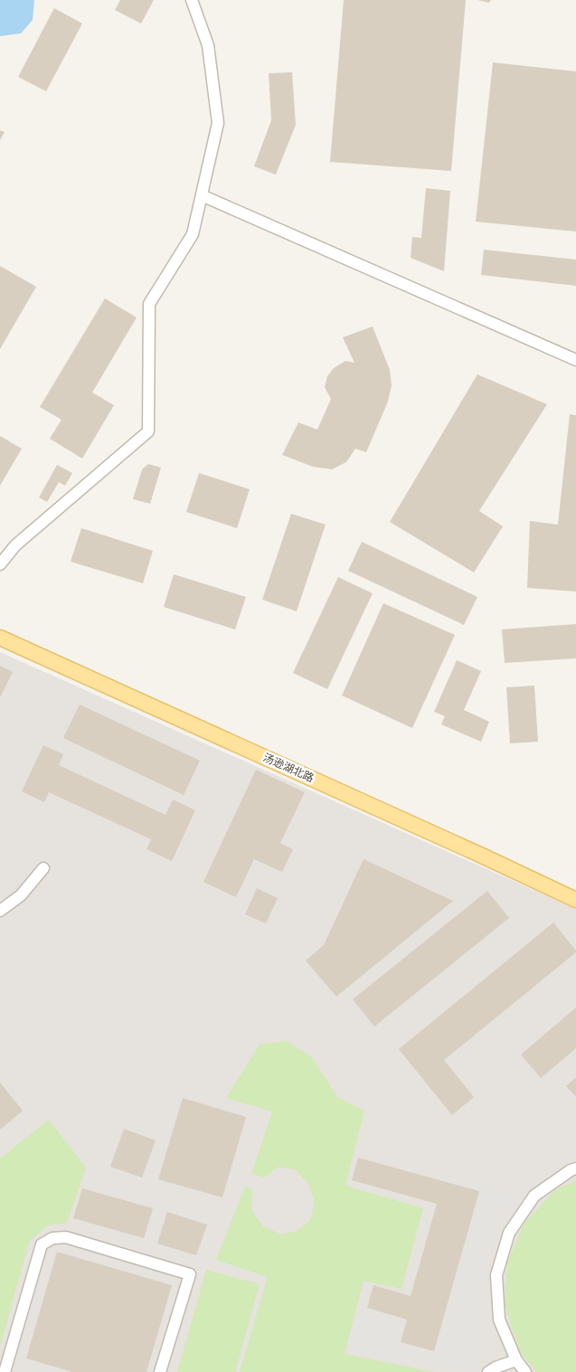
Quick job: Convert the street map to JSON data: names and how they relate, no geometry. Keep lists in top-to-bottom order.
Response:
{
  "streets": {
    "main road": ["汤逊湖北路"]
  }
}
